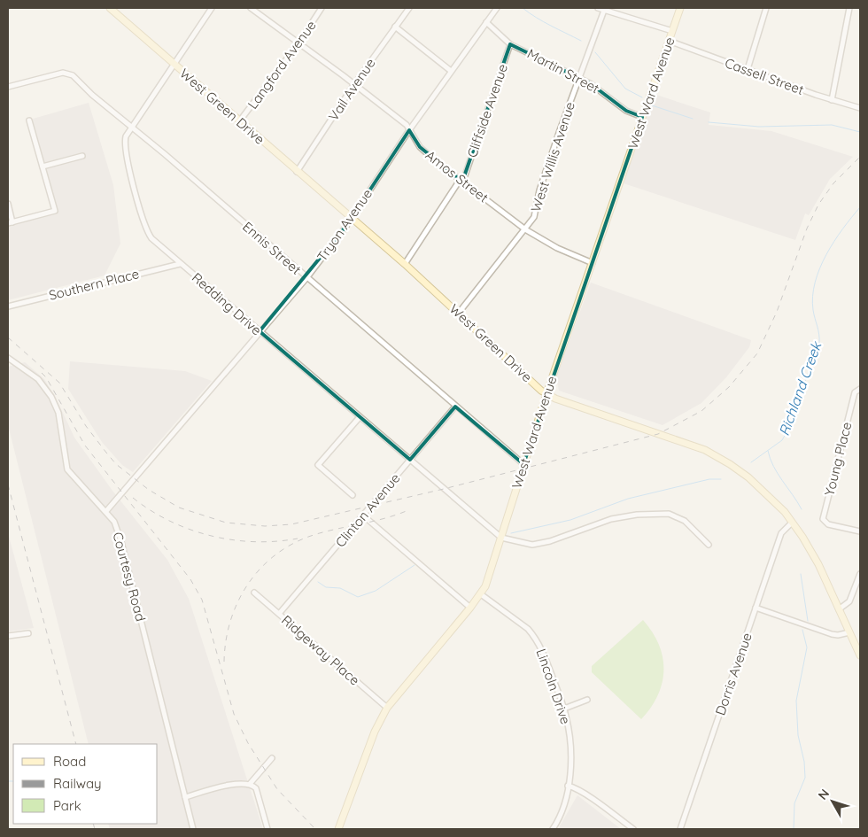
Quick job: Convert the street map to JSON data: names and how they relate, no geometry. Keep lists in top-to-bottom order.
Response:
{
  "streets": {
    "main road": ["West Ward Avenue", "West Green Drive"],
    "street": [
      "Langford Avenue",
      "Martin Street",
      "Cassell Street",
      "Vail Avenue",
      "Cliffside Avenue",
      "West Willis Avenue",
      "Amos Street",
      "Tryon Avenue",
      "Ennis Street",
      "Southern Place",
      "Redding Drive",
      "Young Place",
      "Clinton Avenue",
      "Courtesy Road",
      "Ridgeway Place",
      "Dorris Avenue",
      "Lincoln Drive"
    ]
  },
  "crossings": [
    ["Langford Avenue", "West Green Drive"],
    ["Langford Avenue", "Amos Street"],
    ["Martin Street", "West Ward Avenue"],
    ["Martin Street", "Cliffside Avenue"],
    ["Martin Street", "West Willis Avenue"],
    ["Martin Street", "Tryon Avenue"],
    ["Cassell Street", "West Ward Avenue"],
    ["Vail Avenue", "West Green Drive"],
    ["Vail Avenue", "Amos Street"],
    ["West Ward Avenue", "West Green Drive"],
    ["West Ward Avenue", "Amos Street"],
    ["West Ward Avenue", "Ennis Street"],
    ["West Ward Avenue", "Redding Drive"],
    ["West Ward Avenue", "Ridgeway Place"],
    ["West Ward Avenue", "Lincoln Drive"],
    ["West Green Drive", "Cliffside Avenue"],
    ["West Green Drive", "West Willis Avenue"],
    ["West Green Drive", "Tryon Avenue"],
    ["West Green Drive", "Redding Drive"],
    ["West Green Drive", "Dorris Avenue"],
    ["Cliffside Avenue", "Amos Street"],
    ["West Willis Avenue", "Amos Street"],
    ["Amos Street", "Tryon Avenue"],
    ["Tryon Avenue", "Ennis Street"],
    ["Tryon Avenue", "Redding Drive"],
    ["Tryon Avenue", "Courtesy Road"],
    ["Ennis Street", "Redding Drive"],
    ["Ennis Street", "Clinton Avenue"],
    ["Southern Place", "Redding Drive"],
    ["Redding Drive", "Clinton Avenue"],
    ["Clinton Avenue", "Ridgeway Place"]
  ],
  "water": ["Richland Creek"],
  "legend": ["Road", "Railway", "Park"],
  "north": "top left"
}
